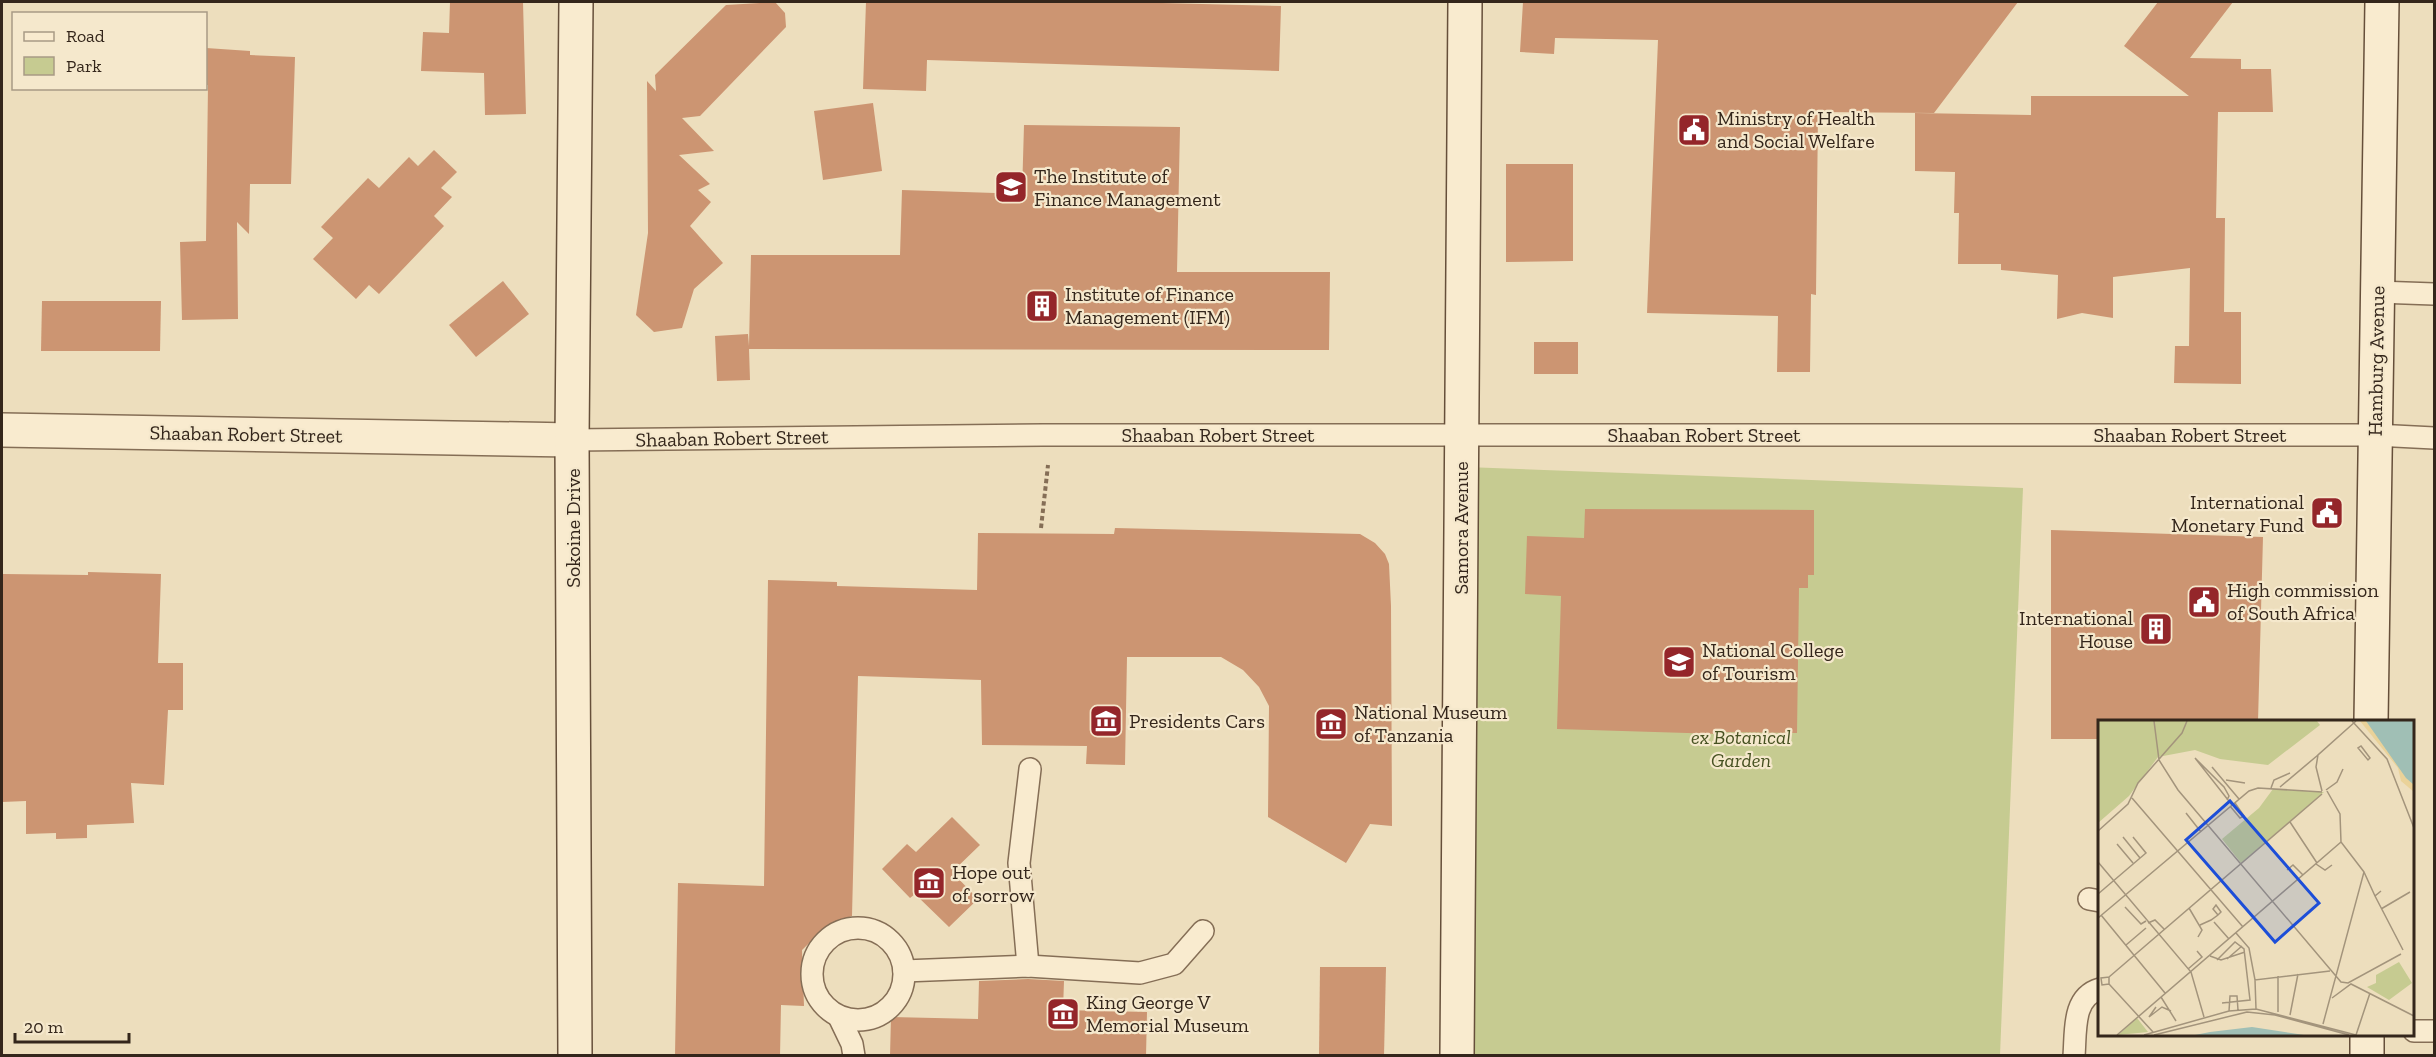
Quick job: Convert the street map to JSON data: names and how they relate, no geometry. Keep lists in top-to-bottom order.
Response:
{
  "streets": {
    "street": [
      "Hamburg Avenue",
      "Shaaban Robert Street",
      "Sokoine Drive",
      "Samora Avenue"
    ]
  },
  "crossings": [
    ["Hamburg Avenue", "Shaaban Robert Street"],
    ["Shaaban Robert Street", "Sokoine Drive"],
    ["Shaaban Robert Street", "Samora Avenue"]
  ],
  "parks": ["ex Botanical Garden"],
  "places": {
    "public building": ["Ministry of Health and Social Welfare", "International Monetary Fund", "High commission of South Africa"],
    "school or university": ["The Institute of Finance Management", "National College of Tourism"],
    "building": ["Institute of Finance Management (IFM)", "International House"],
    "museum": [
      "Presidents Cars",
      "National Museum of Tanzania",
      "Hope out of sorrow",
      "King George V Memorial Museum"
    ]
  },
  "legend": ["Road", "Park"],
  "scale_bar": "20 m"
}
